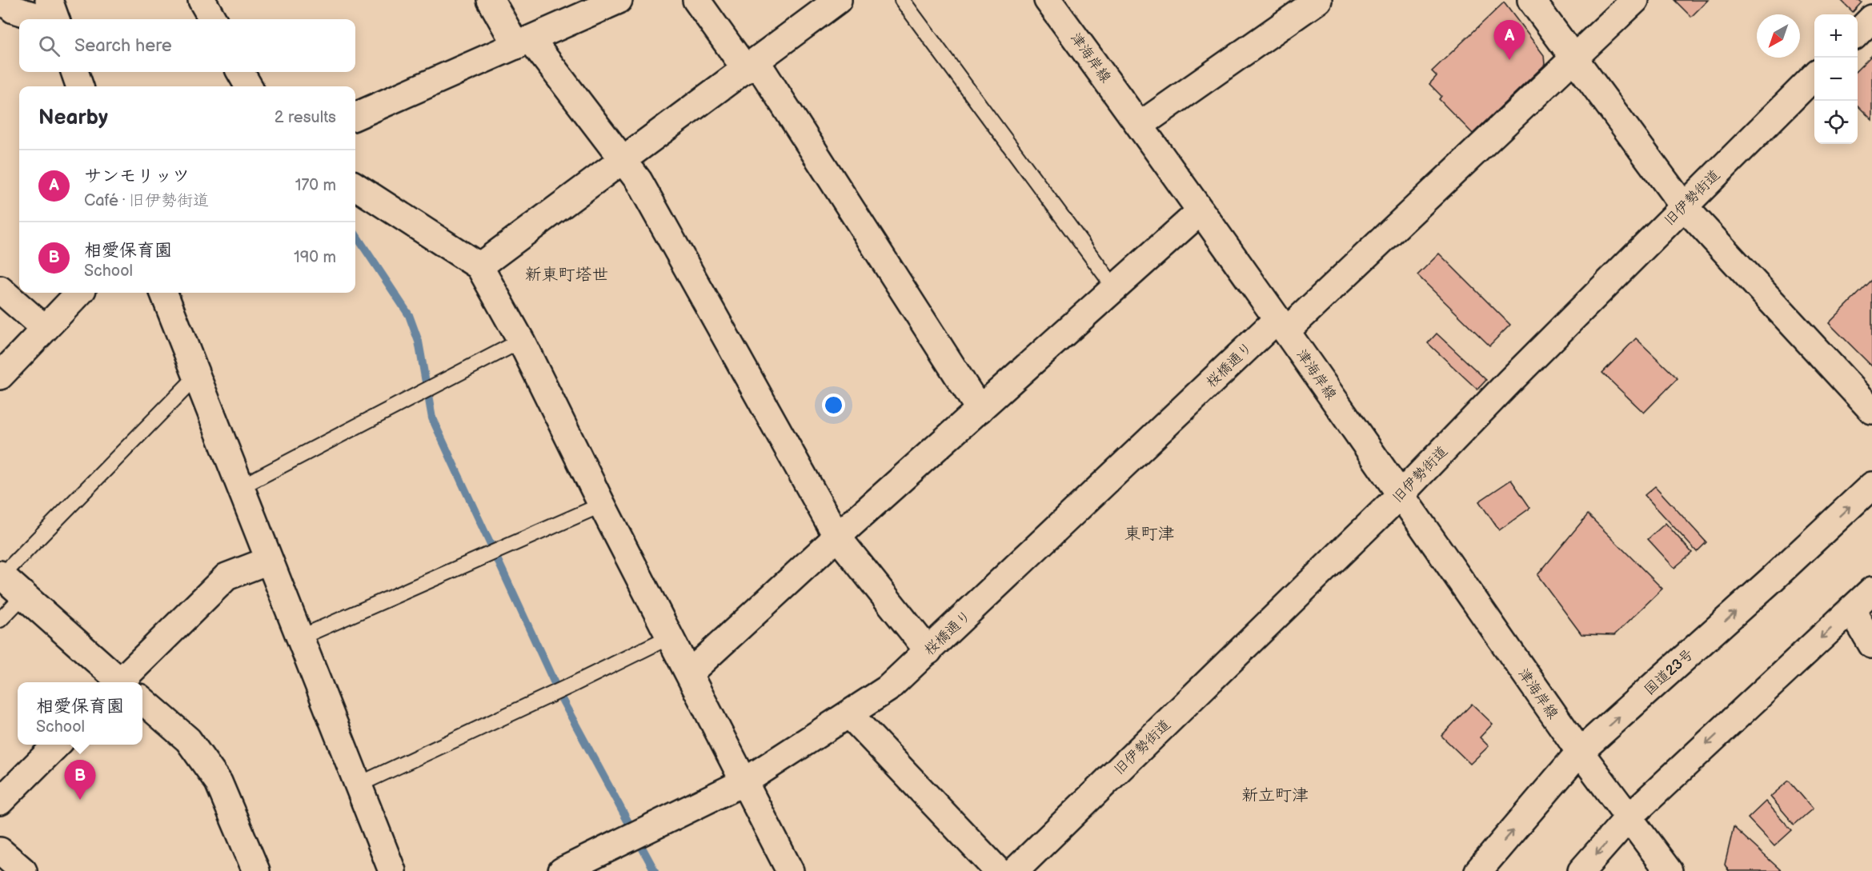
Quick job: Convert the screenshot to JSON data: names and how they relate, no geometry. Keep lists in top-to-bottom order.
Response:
{
  "streets": {
    "main road": [
      "津海岸線",
      "旧伊勢街道",
      "桜橋通り",
      "国道23号"
    ]
  },
  "crossings": [
    ["津海岸線", "旧伊勢街道"],
    ["津海岸線", "桜橋通り"],
    ["津海岸線", "国道23号"]
  ],
  "districts": ["新東町塔世", "東町津", "新立町津"],
  "north": "bottom left",
  "page": {
    "map_buttons": ["+", "−"],
    "search": "Search here",
    "pins": ["A", "B"],
    "heading": ["Nearby", "2 results"],
    "list": [
      {
        "mark": "A",
        "name": "サンモリッツ",
        "note": "Café · 旧伊勢街道",
        "value": "170 m"
      },
      {
        "mark": "B",
        "name": "相愛保育園",
        "note": "School",
        "value": "190 m"
      }
    ],
    "popup": ["相愛保育園", "School"]
  }
}
